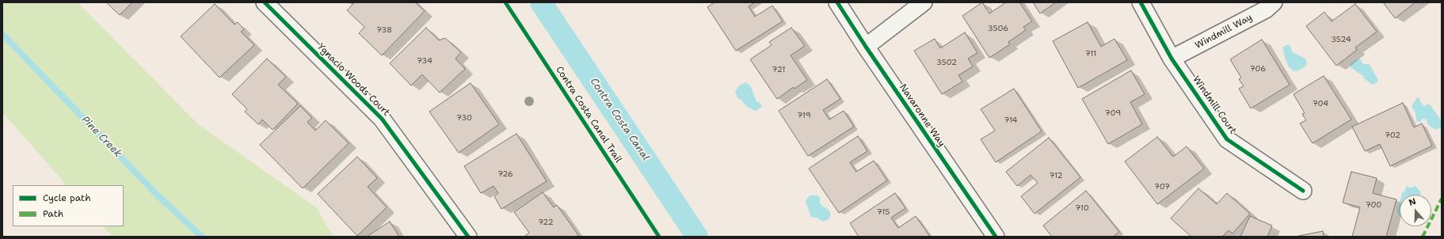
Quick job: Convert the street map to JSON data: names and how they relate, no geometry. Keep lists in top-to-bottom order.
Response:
{
  "streets": {
    "street": [
      "Windmill Way",
      "Ygnacio Woods Court",
      "Windmill Court",
      "Navaronne Way"
    ],
    "cycle path": ["Contra Costa Canal Trail"]
  },
  "crossings": [
    ["Windmill Way", "Windmill Court"]
  ],
  "water": ["Contra Costa Canal", "Pine Creek"],
  "house_numbers": [
    "3506",
    "738",
    "3524",
    "711",
    "734",
    "3502",
    "706",
    "721",
    "704",
    "709",
    "719",
    "730",
    "714",
    "702",
    "726",
    "712",
    "707",
    "700",
    "710",
    "715",
    "722"
  ],
  "legend": ["Cycle path", "Path"],
  "north": "top"
}
